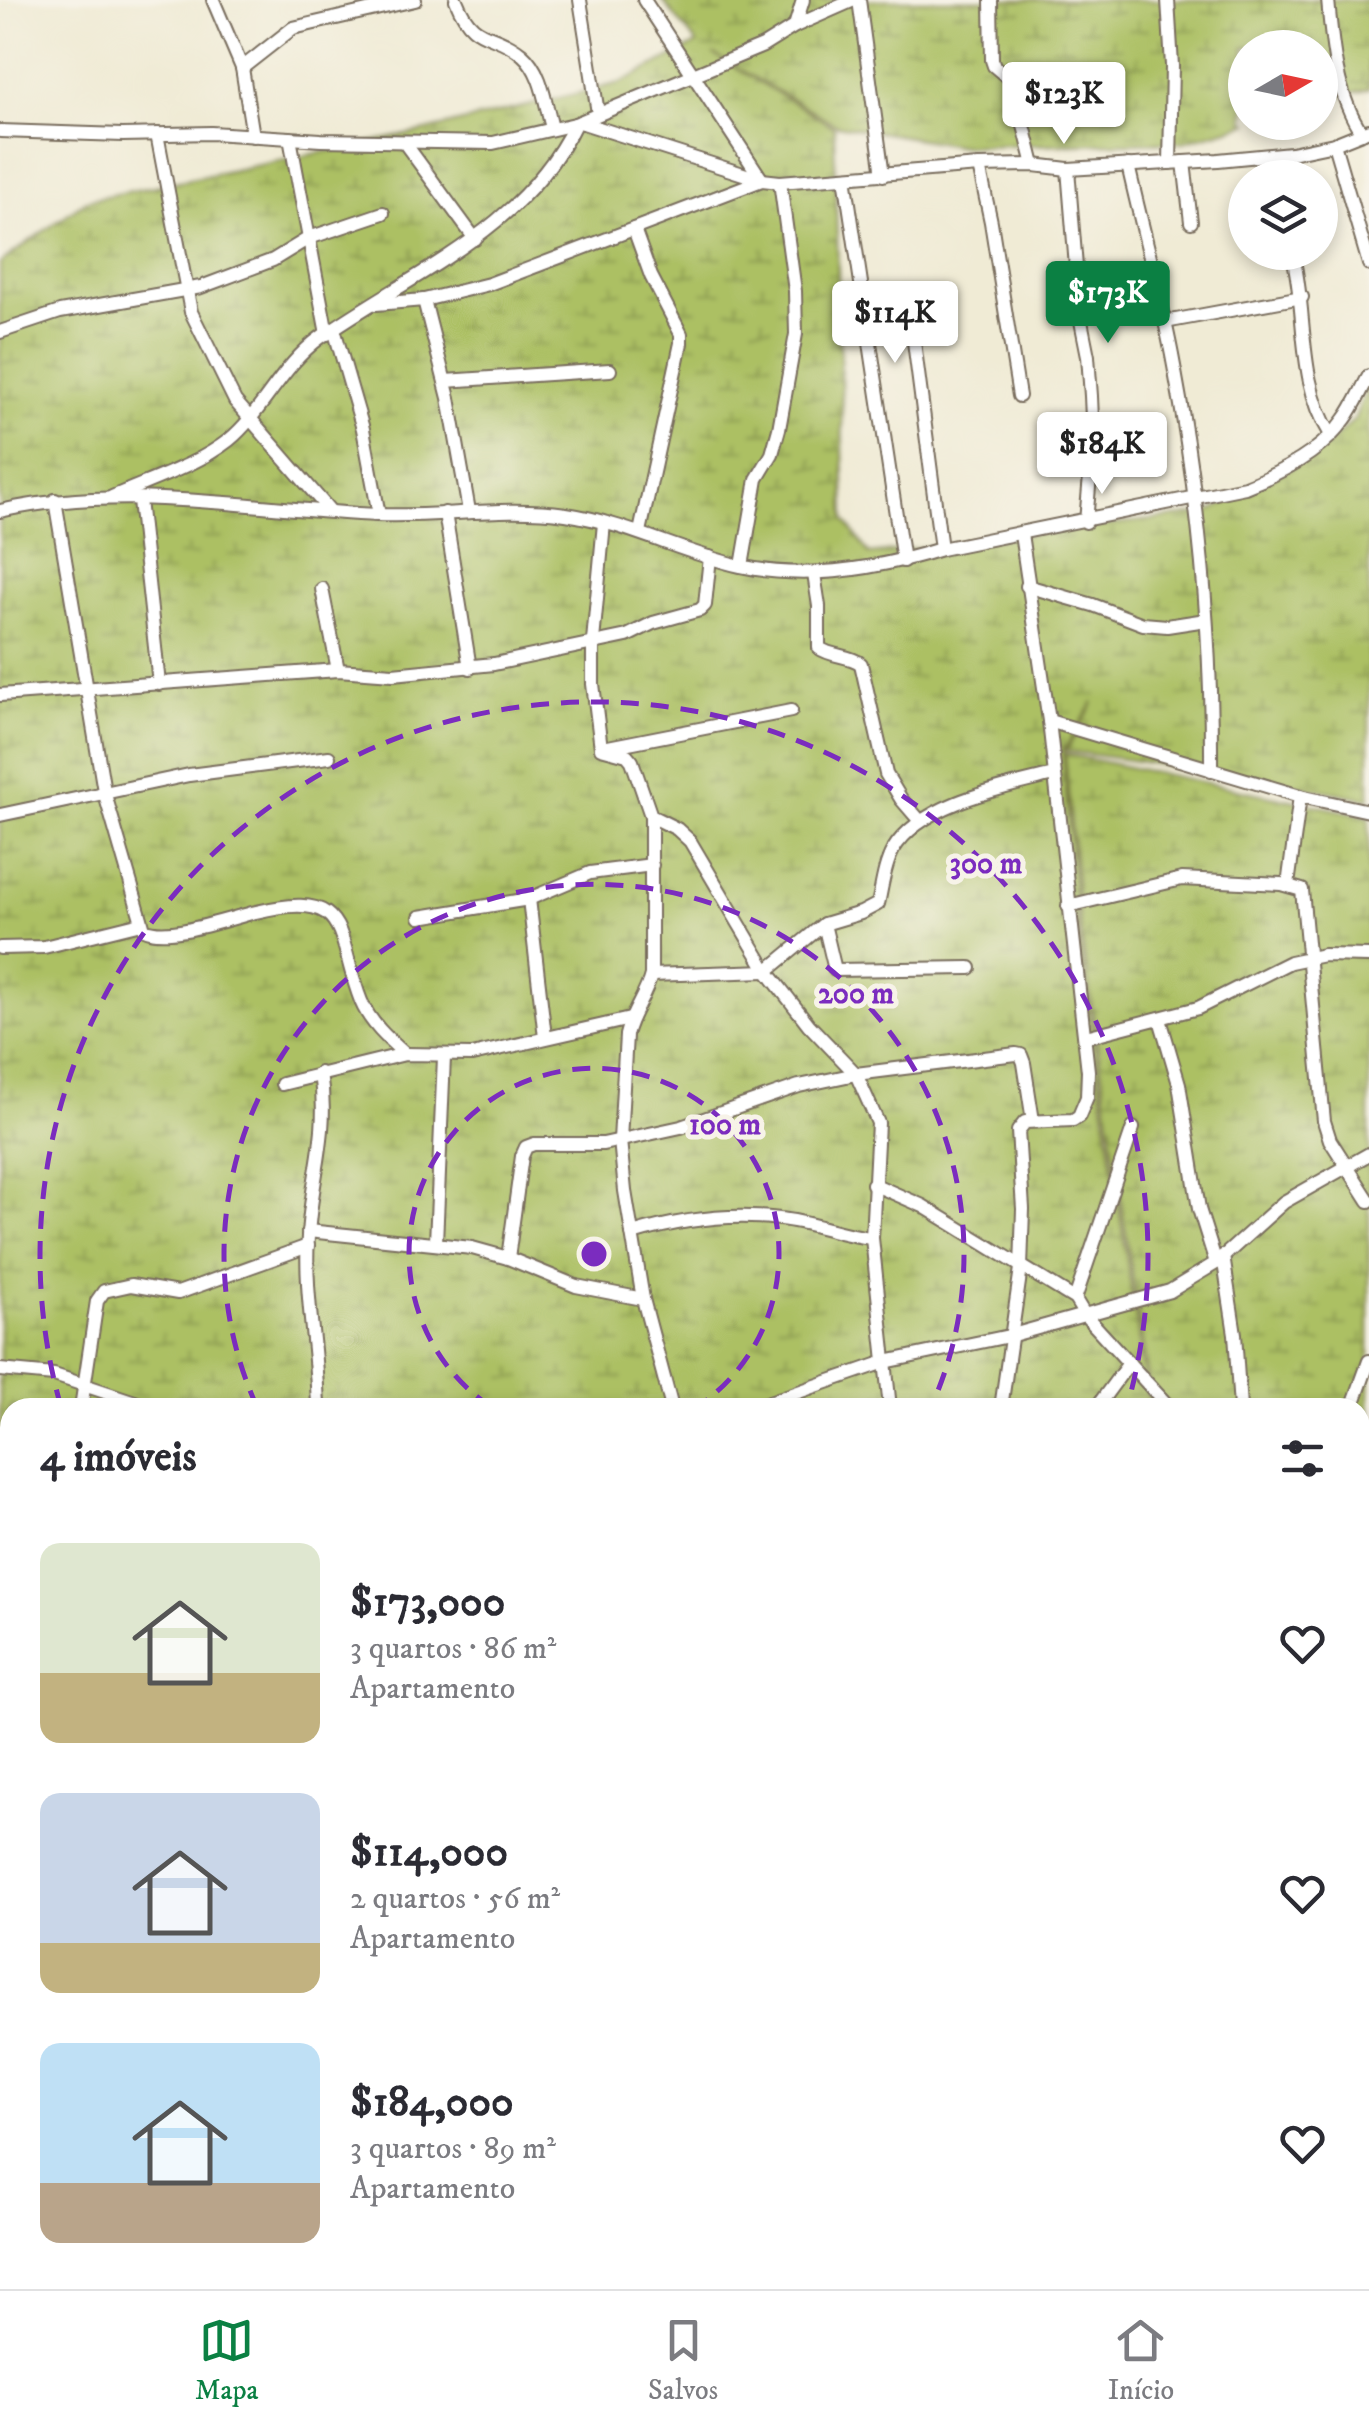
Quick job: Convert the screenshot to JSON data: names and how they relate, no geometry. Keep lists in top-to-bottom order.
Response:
{
  "north": "right",
  "page": {
    "price": [
      "$123K",
      "$173K",
      "$114K",
      "$184K"
    ],
    "heading": "4 imóveis",
    "list": [
      {
        "name": "$173,000",
        "note": "3 quartos · 86 m² · Apartamento"
      },
      {
        "name": "$114,000",
        "note": "2 quartos · 56 m² · Apartamento"
      },
      {
        "name": "$184,000",
        "note": "3 quartos · 89 m² · Apartamento"
      }
    ],
    "tabs": ["Mapa", "Salvos", "Início"]
  },
  "rings": ["300 m", "200 m", "100 m"]
}
